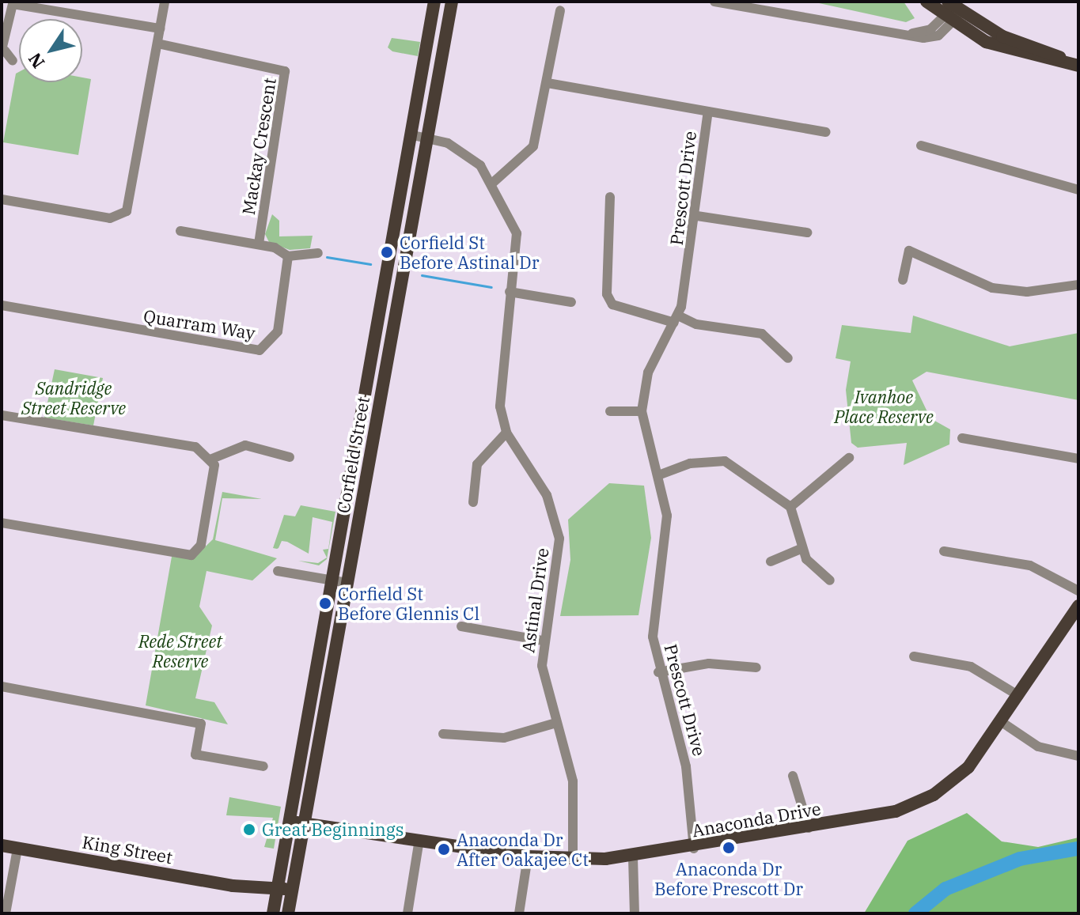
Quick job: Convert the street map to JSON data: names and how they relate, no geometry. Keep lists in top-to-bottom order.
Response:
{
  "streets": {
    "main road": ["Corfield Street", "Anaconda Drive", "King Street"],
    "street": [
      "Mackay Crescent",
      "Prescott Drive",
      "Quarram Way",
      "Astinal Drive"
    ]
  },
  "crossings": [
    ["Prescott Drive", "Anaconda Drive"],
    ["Corfield Street", "Astinal Drive"],
    ["Corfield Street", "Anaconda Drive"],
    ["Corfield Street", "King Street"],
    ["Astinal Drive", "Anaconda Drive"]
  ],
  "parks": ["Sandridge Street Reserve", "Ivanhoe Place Reserve", "Rede Street Reserve"],
  "places": [
    "Corfield St Before Astinal Dr",
    "Corfield St Before Glennis Cl",
    "Great Beginnings",
    "Anaconda Dr Before Prescott Dr",
    "Anaconda Dr After Oakajee Ct"
  ],
  "north": "bottom left"
}
